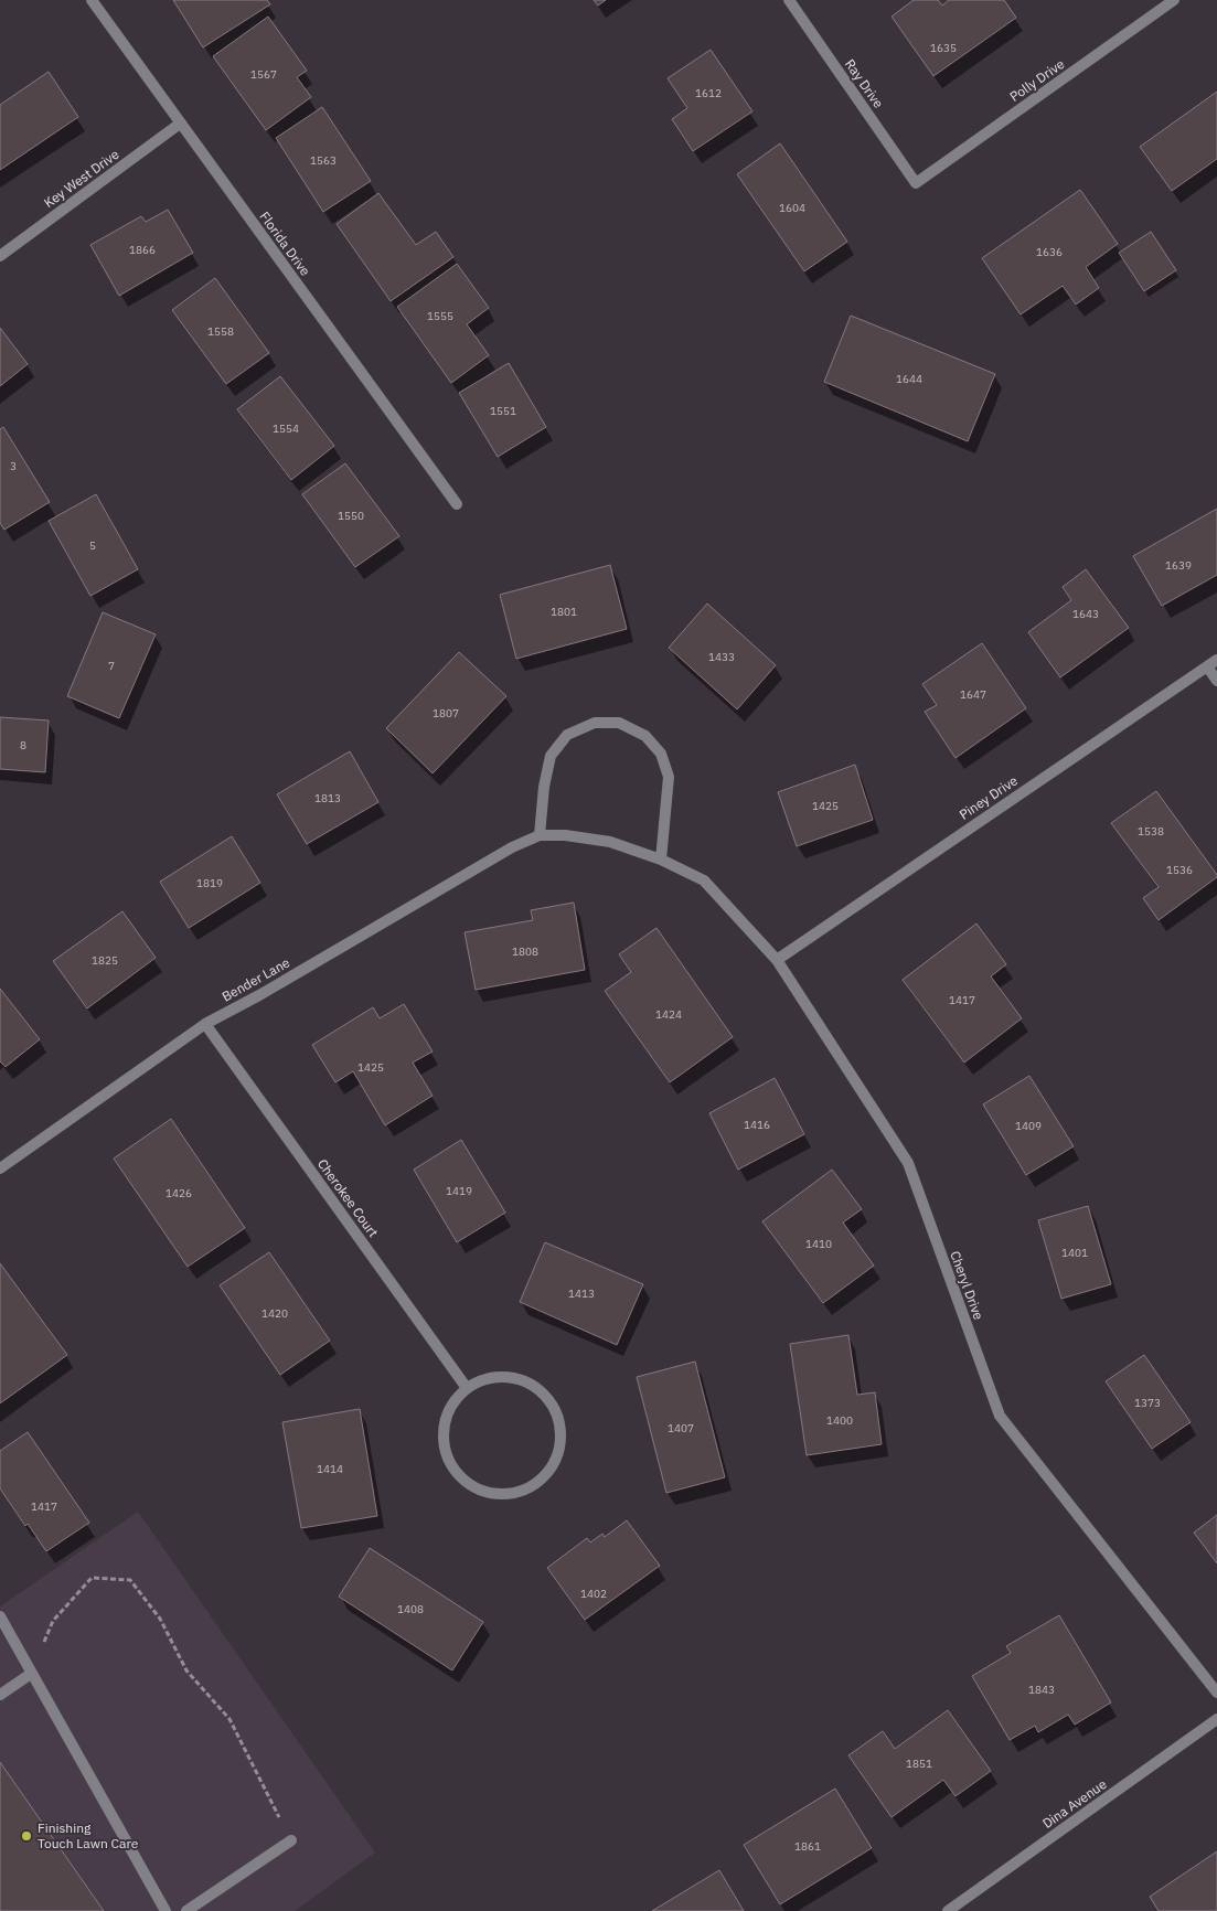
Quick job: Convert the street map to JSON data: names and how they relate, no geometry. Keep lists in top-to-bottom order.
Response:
{
  "streets": {
    "street": [
      "Polly Drive",
      "Ray Drive",
      "Key West Drive",
      "Florida Drive",
      "Piney Drive",
      "Bender Lane",
      "Cherokee Court",
      "Cheryl Drive",
      "Dina Avenue"
    ]
  },
  "crossings": [
    ["Polly Drive", "Ray Drive"],
    ["Key West Drive", "Florida Drive"],
    ["Piney Drive", "Cheryl Drive"],
    ["Bender Lane", "Cherokee Court"],
    ["Bender Lane", "Cheryl Drive"]
  ],
  "places": ["Finishing Touch Lawn Care"],
  "house_numbers": [
    "1635",
    "1567",
    "1612",
    "1563",
    "1604",
    "1866",
    "1636",
    "1555",
    "1558",
    "1644",
    "1551",
    "1554",
    "3",
    "1550",
    "5",
    "1639",
    "1801",
    "1643",
    "1433",
    "7",
    "1647",
    "1807",
    "8",
    "1813",
    "1425",
    "1538",
    "1536",
    "1819",
    "1808",
    "1825",
    "1417",
    "1424",
    "1425",
    "1416",
    "1409",
    "1419",
    "1426",
    "1410",
    "1401",
    "1413",
    "1420",
    "1373",
    "1400",
    "1407",
    "1414",
    "1417",
    "1402",
    "1408",
    "1843",
    "1851",
    "1861"
  ]
}
